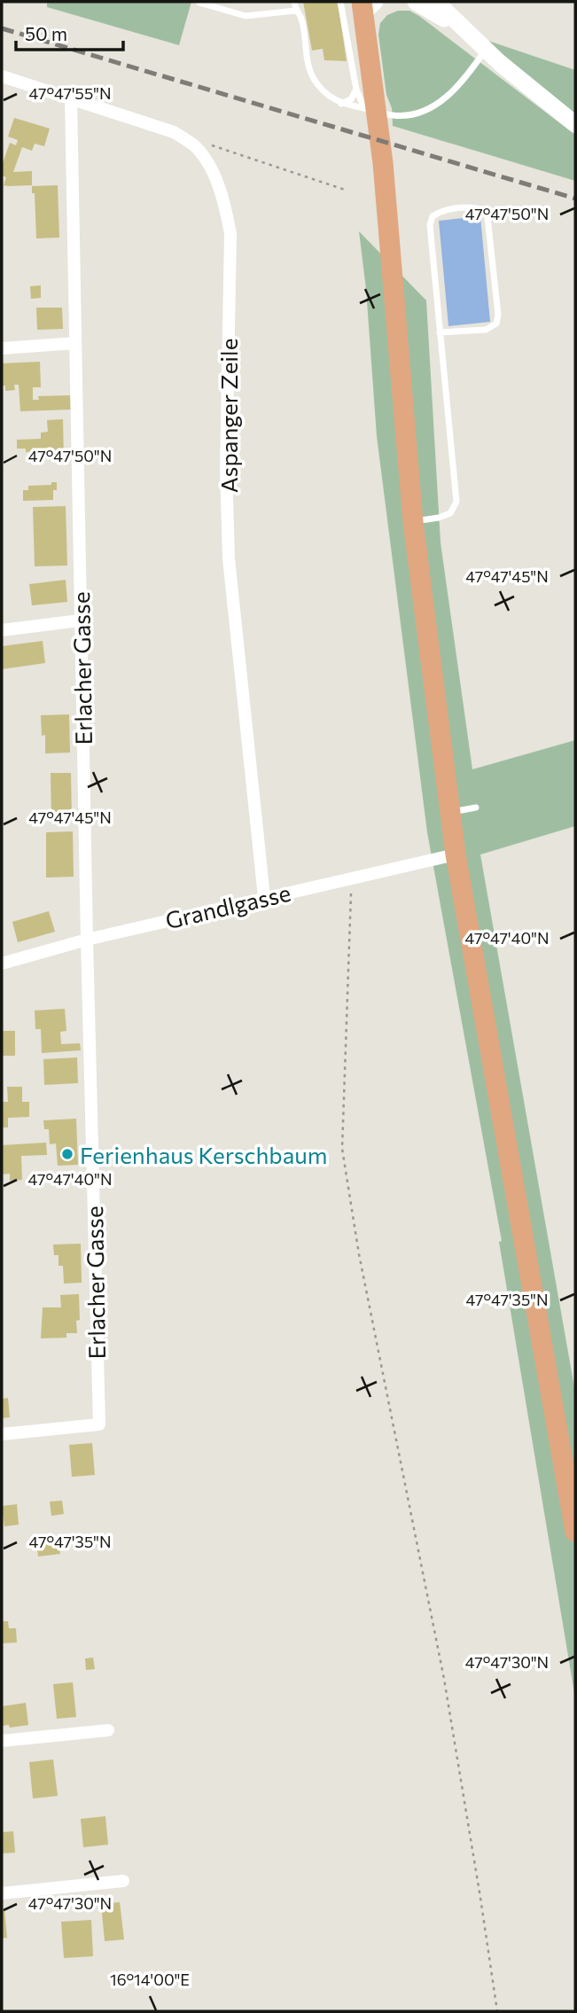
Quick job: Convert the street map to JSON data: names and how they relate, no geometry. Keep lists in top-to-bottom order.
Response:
{
  "streets": {
    "street": ["Aspanger Zeile", "Erlacher Gasse", "Grandlgasse"]
  },
  "crossings": [
    ["Aspanger Zeile", "Erlacher Gasse"],
    ["Aspanger Zeile", "Grandlgasse"],
    ["Erlacher Gasse", "Grandlgasse"]
  ],
  "places": ["Ferienhaus Kerschbaum"],
  "scale_bar": "50 m",
  "coordinates": [
    "47°47'55\"N",
    "47°47'50\"N",
    "47°47'45\"N",
    "47°47'40\"N",
    "47°47'35\"N",
    "47°47'30\"N",
    "16°14'00\"E"
  ]
}
